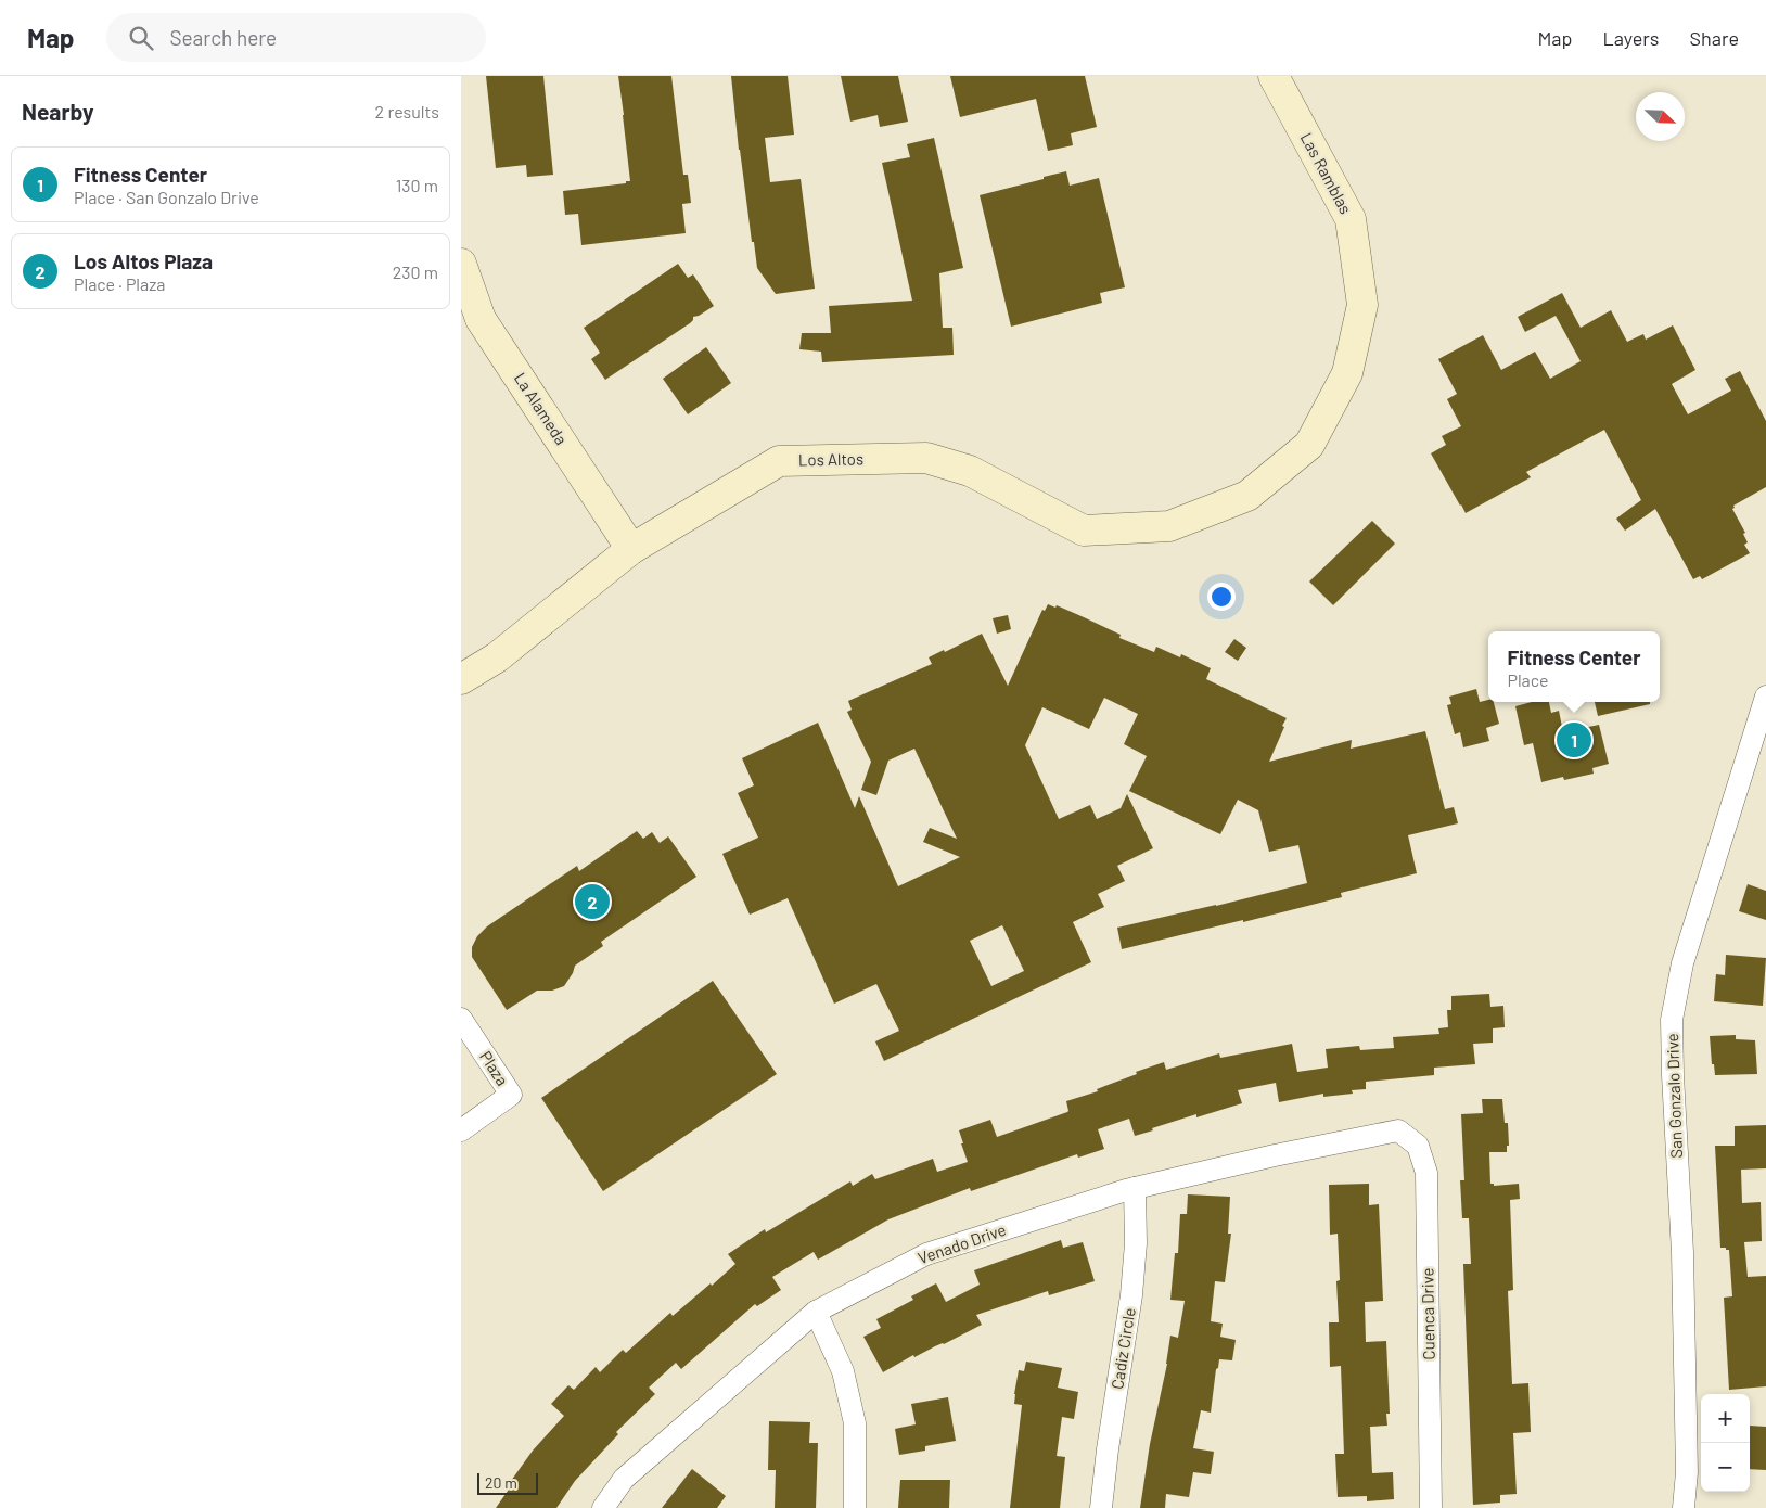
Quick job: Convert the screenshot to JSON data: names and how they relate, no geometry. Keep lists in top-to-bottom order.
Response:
{
  "streets": {
    "street": [
      "Las Ramblas",
      "La Alameda",
      "Los Altos",
      "Plaza",
      "San Gonzalo Drive",
      "Venado Drive",
      "Cuenca Drive",
      "Cadiz Circle"
    ]
  },
  "crossings": [
    ["Las Ramblas", "Los Altos"],
    ["La Alameda", "Los Altos"],
    ["Venado Drive", "Cuenca Drive"],
    ["Venado Drive", "Cadiz Circle"]
  ],
  "scale_bar": "20 m",
  "north": "bottom right",
  "page": {
    "header": "Map",
    "search": "Search here",
    "nav": ["Map", "Layers", "Share"],
    "heading": ["Nearby", "2 results"],
    "list": [
      {
        "mark": "1",
        "name": "Fitness Center",
        "note": "Place · San Gonzalo Drive",
        "value": "130 m"
      },
      {
        "mark": "2",
        "name": "Los Altos Plaza",
        "note": "Place · Plaza",
        "value": "230 m"
      }
    ],
    "popup": ["Fitness Center", "Place"],
    "pins": ["1", "2"],
    "map_buttons": ["+", "−"],
    "scale": "20 m"
  }
}
